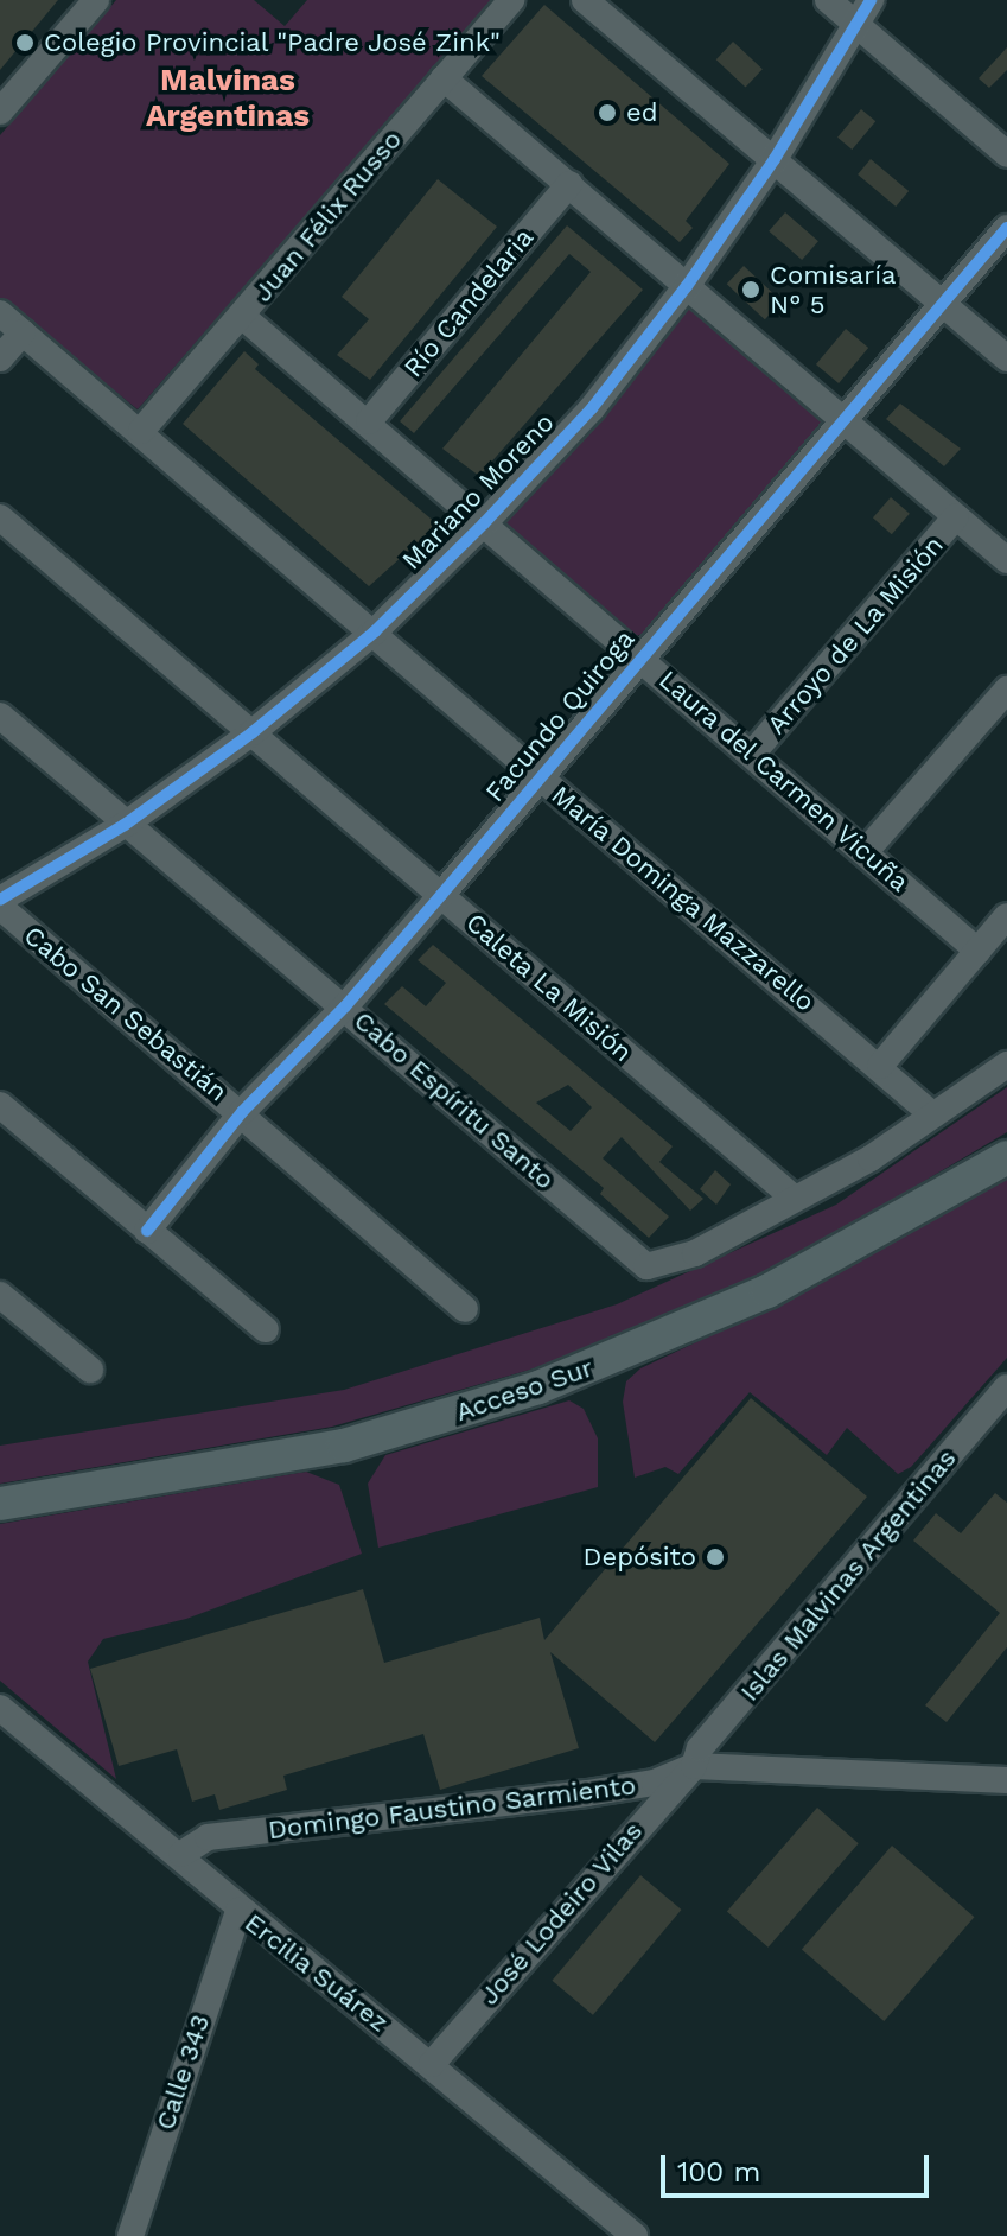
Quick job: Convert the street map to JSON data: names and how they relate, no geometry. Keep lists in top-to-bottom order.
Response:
{
  "streets": {
    "main road": ["Acceso Sur"],
    "street": [
      "Juan Félix Russo",
      "Río Candelaria",
      "Mariano Moreno",
      "Arroyo de La Misión",
      "Facundo Quiroga",
      "Laura del Carmen Vicuña",
      "María Dominga Mazzarello",
      "Caleta La Misión",
      "Cabo San Sebastián",
      "Cabo Espíritu Santo",
      "Islas Malvinas Argentinas",
      "Domingo Faustino Sarmiento",
      "José Lodeiro Vilas",
      "Ercilia Suárez",
      "Calle 343"
    ]
  },
  "crossings": [
    ["Juan Félix Russo", "Laura del Carmen Vicuña"],
    ["Juan Félix Russo", "María Dominga Mazzarello"],
    ["Río Candelaria", "Laura del Carmen Vicuña"],
    ["Mariano Moreno", "Laura del Carmen Vicuña"],
    ["Mariano Moreno", "María Dominga Mazzarello"],
    ["Mariano Moreno", "Caleta La Misión"],
    ["Mariano Moreno", "Cabo Espíritu Santo"],
    ["Arroyo de La Misión", "Laura del Carmen Vicuña"],
    ["Facundo Quiroga", "Laura del Carmen Vicuña"],
    ["Facundo Quiroga", "María Dominga Mazzarello"],
    ["Facundo Quiroga", "Caleta La Misión"],
    ["Facundo Quiroga", "Cabo San Sebastián"],
    ["Facundo Quiroga", "Cabo Espíritu Santo"],
    ["Caleta La Misión", "Cabo Espíritu Santo"],
    ["Islas Malvinas Argentinas", "Domingo Faustino Sarmiento"],
    ["Islas Malvinas Argentinas", "José Lodeiro Vilas"],
    ["Domingo Faustino Sarmiento", "José Lodeiro Vilas"],
    ["Domingo Faustino Sarmiento", "Ercilia Suárez"],
    ["José Lodeiro Vilas", "Ercilia Suárez"],
    ["Ercilia Suárez", "Calle 343"]
  ],
  "districts": ["Malvinas Argentinas"],
  "places": [
    "Colegio Provincial \"Padre José Zink\"",
    "ed",
    "Comisaría N° 5",
    "Depósito"
  ],
  "scale_bar": "100 m"
}
